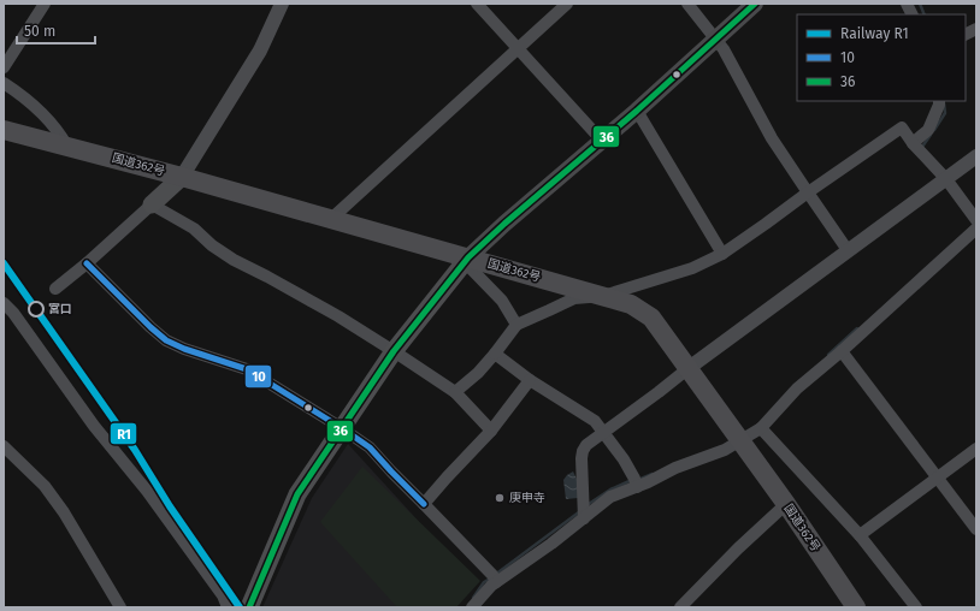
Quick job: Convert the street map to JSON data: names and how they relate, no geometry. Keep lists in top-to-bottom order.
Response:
{
  "streets": {
    "highway": ["国道362号"]
  },
  "places": ["宮口", "庚申寺"],
  "lines": ["transit line 36", "rail line R1", "transit line 10"],
  "legend": ["Railway R1", "10", "36"],
  "scale_bar": "50 m"
}
